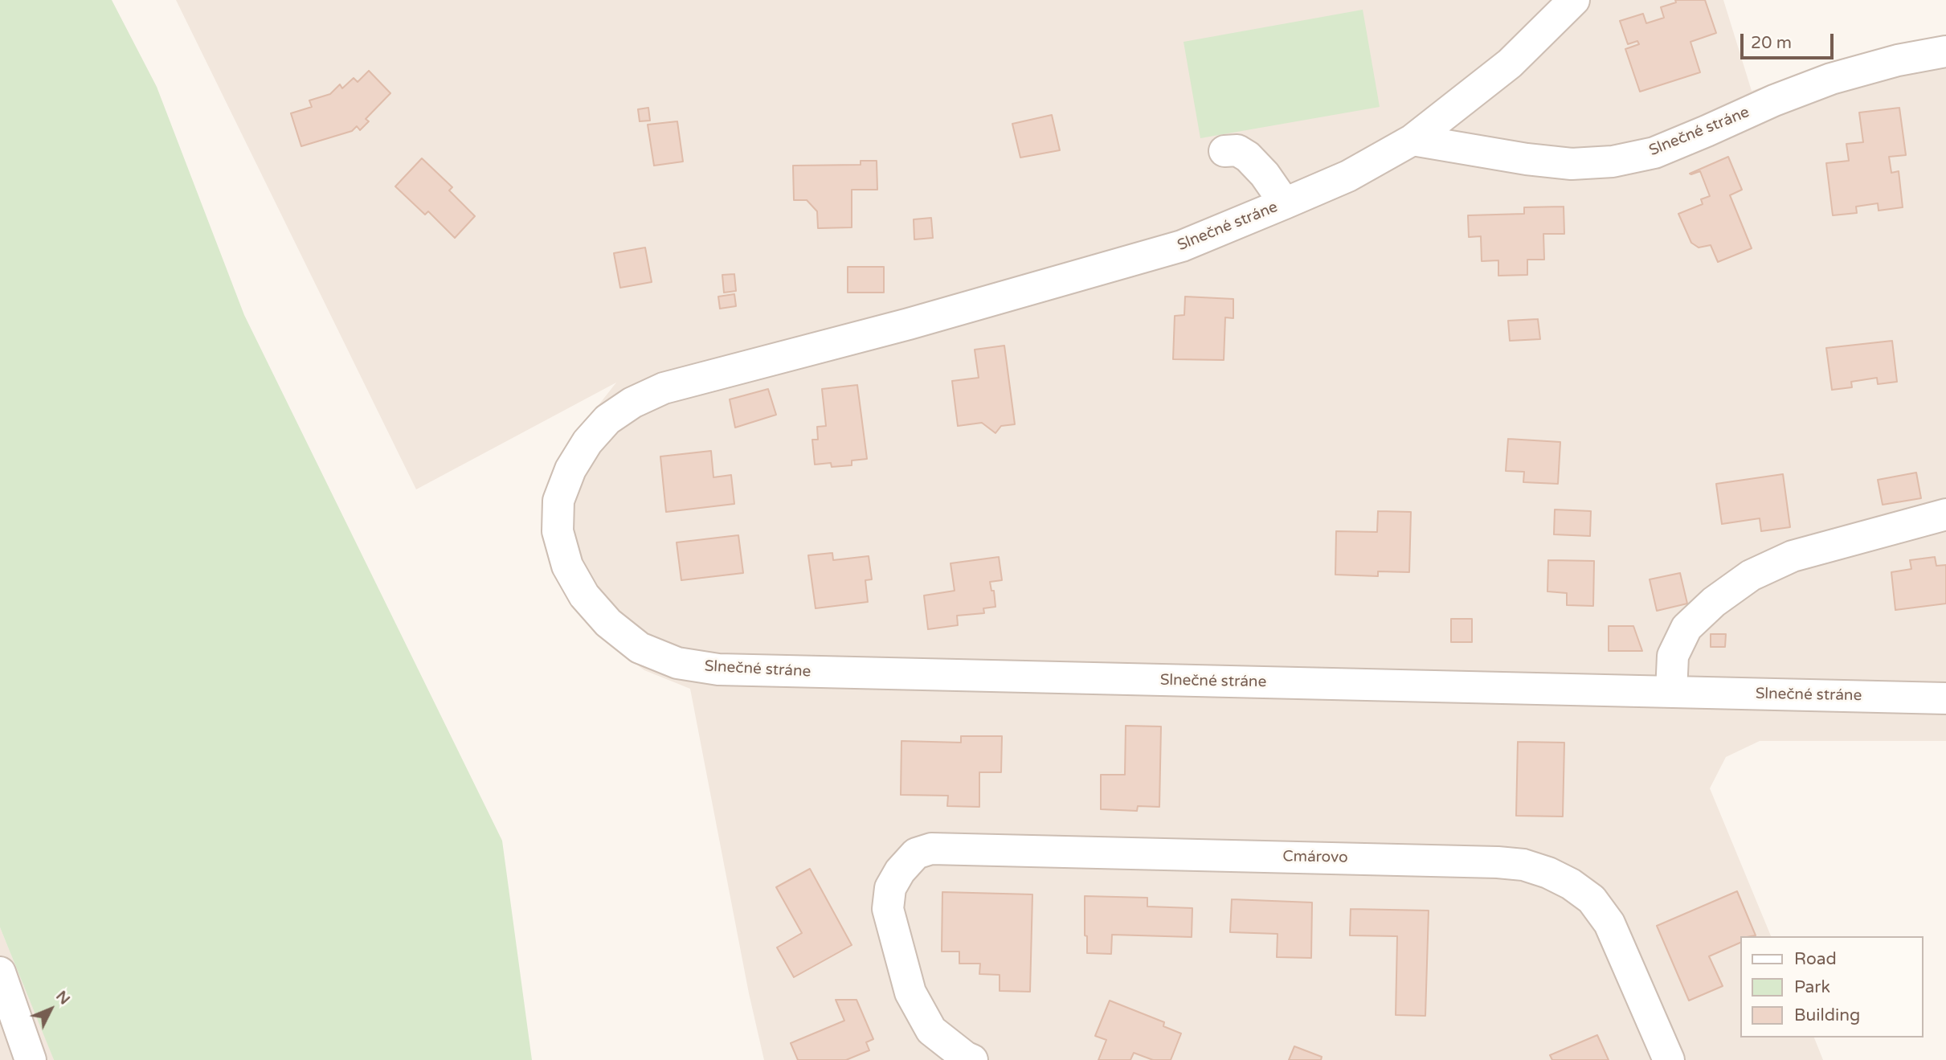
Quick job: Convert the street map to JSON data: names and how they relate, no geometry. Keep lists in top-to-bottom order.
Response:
{
  "streets": {
    "street": ["Slnečné stráne", "Cmárovo"]
  },
  "legend": ["Road", "Park", "Building"],
  "scale_bar": "20 m",
  "north": "top right"
}
